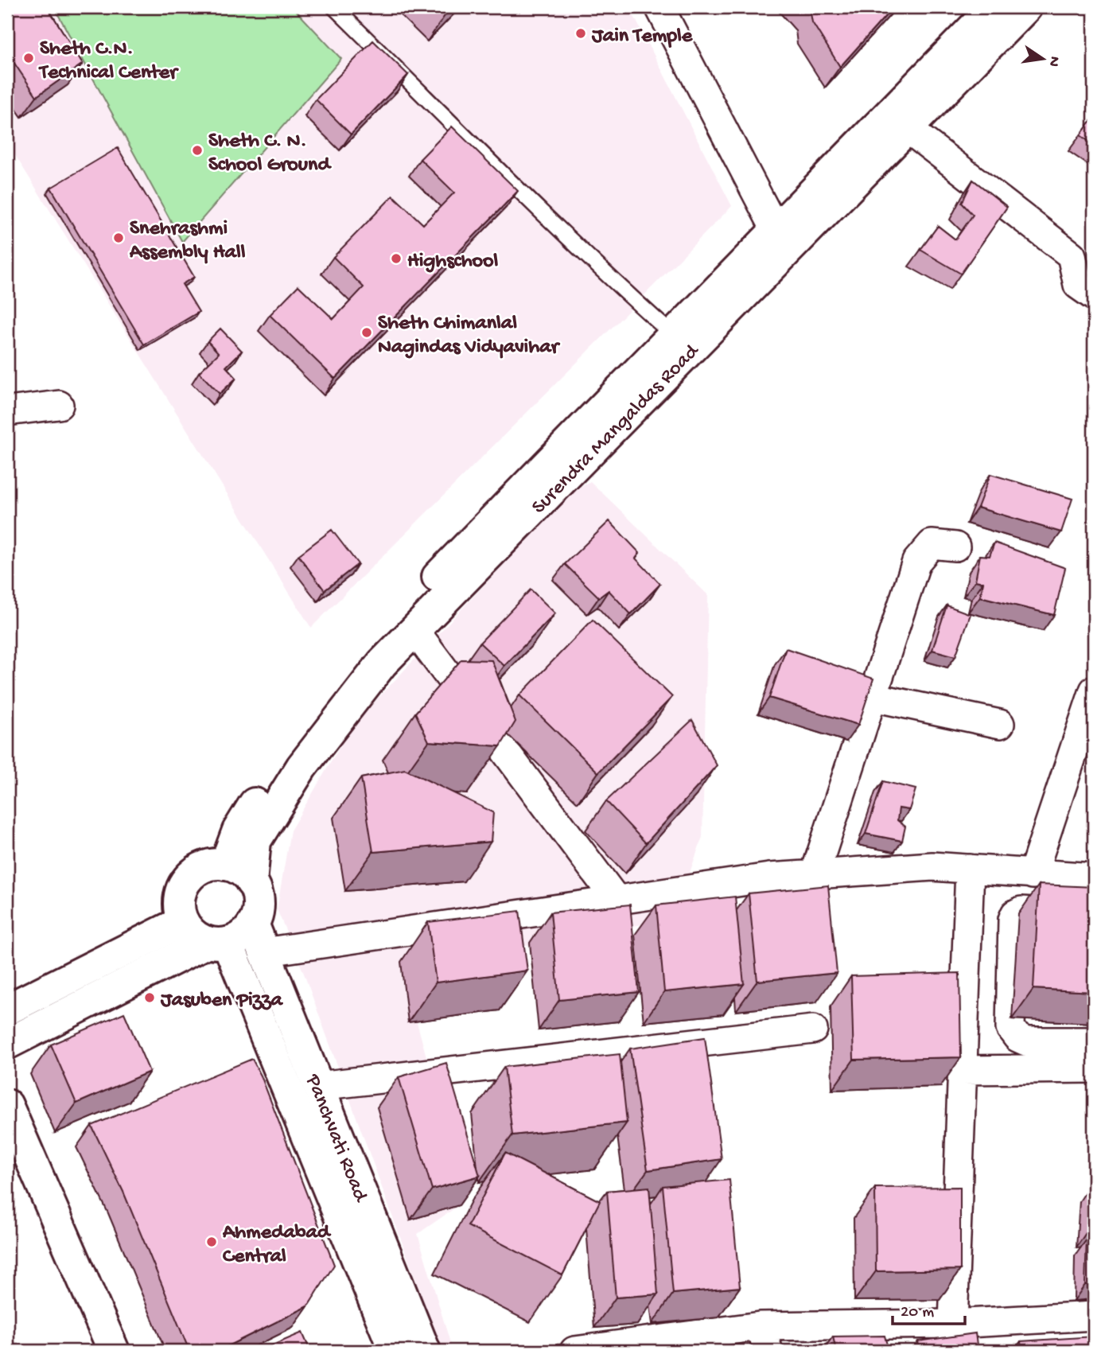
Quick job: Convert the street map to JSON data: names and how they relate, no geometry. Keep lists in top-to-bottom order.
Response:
{
  "streets": {
    "main road": ["Surendra Mangaldas Road", "Panchvati Road"]
  },
  "crossings": [
    ["Surendra Mangaldas Road", "Panchvati Road"]
  ],
  "places": [
    "Jain Temple",
    "Sheth C.N. Technical Center",
    "Sheth C. N. School Ground",
    "Snehrashmi Assembly Hall",
    "Highschool",
    "Sheth Chimanlal Nagindas Vidyavihar",
    "Jasuben Pizza",
    "Ahmedabad Central"
  ],
  "scale_bar": "20 m",
  "north": "right"
}
